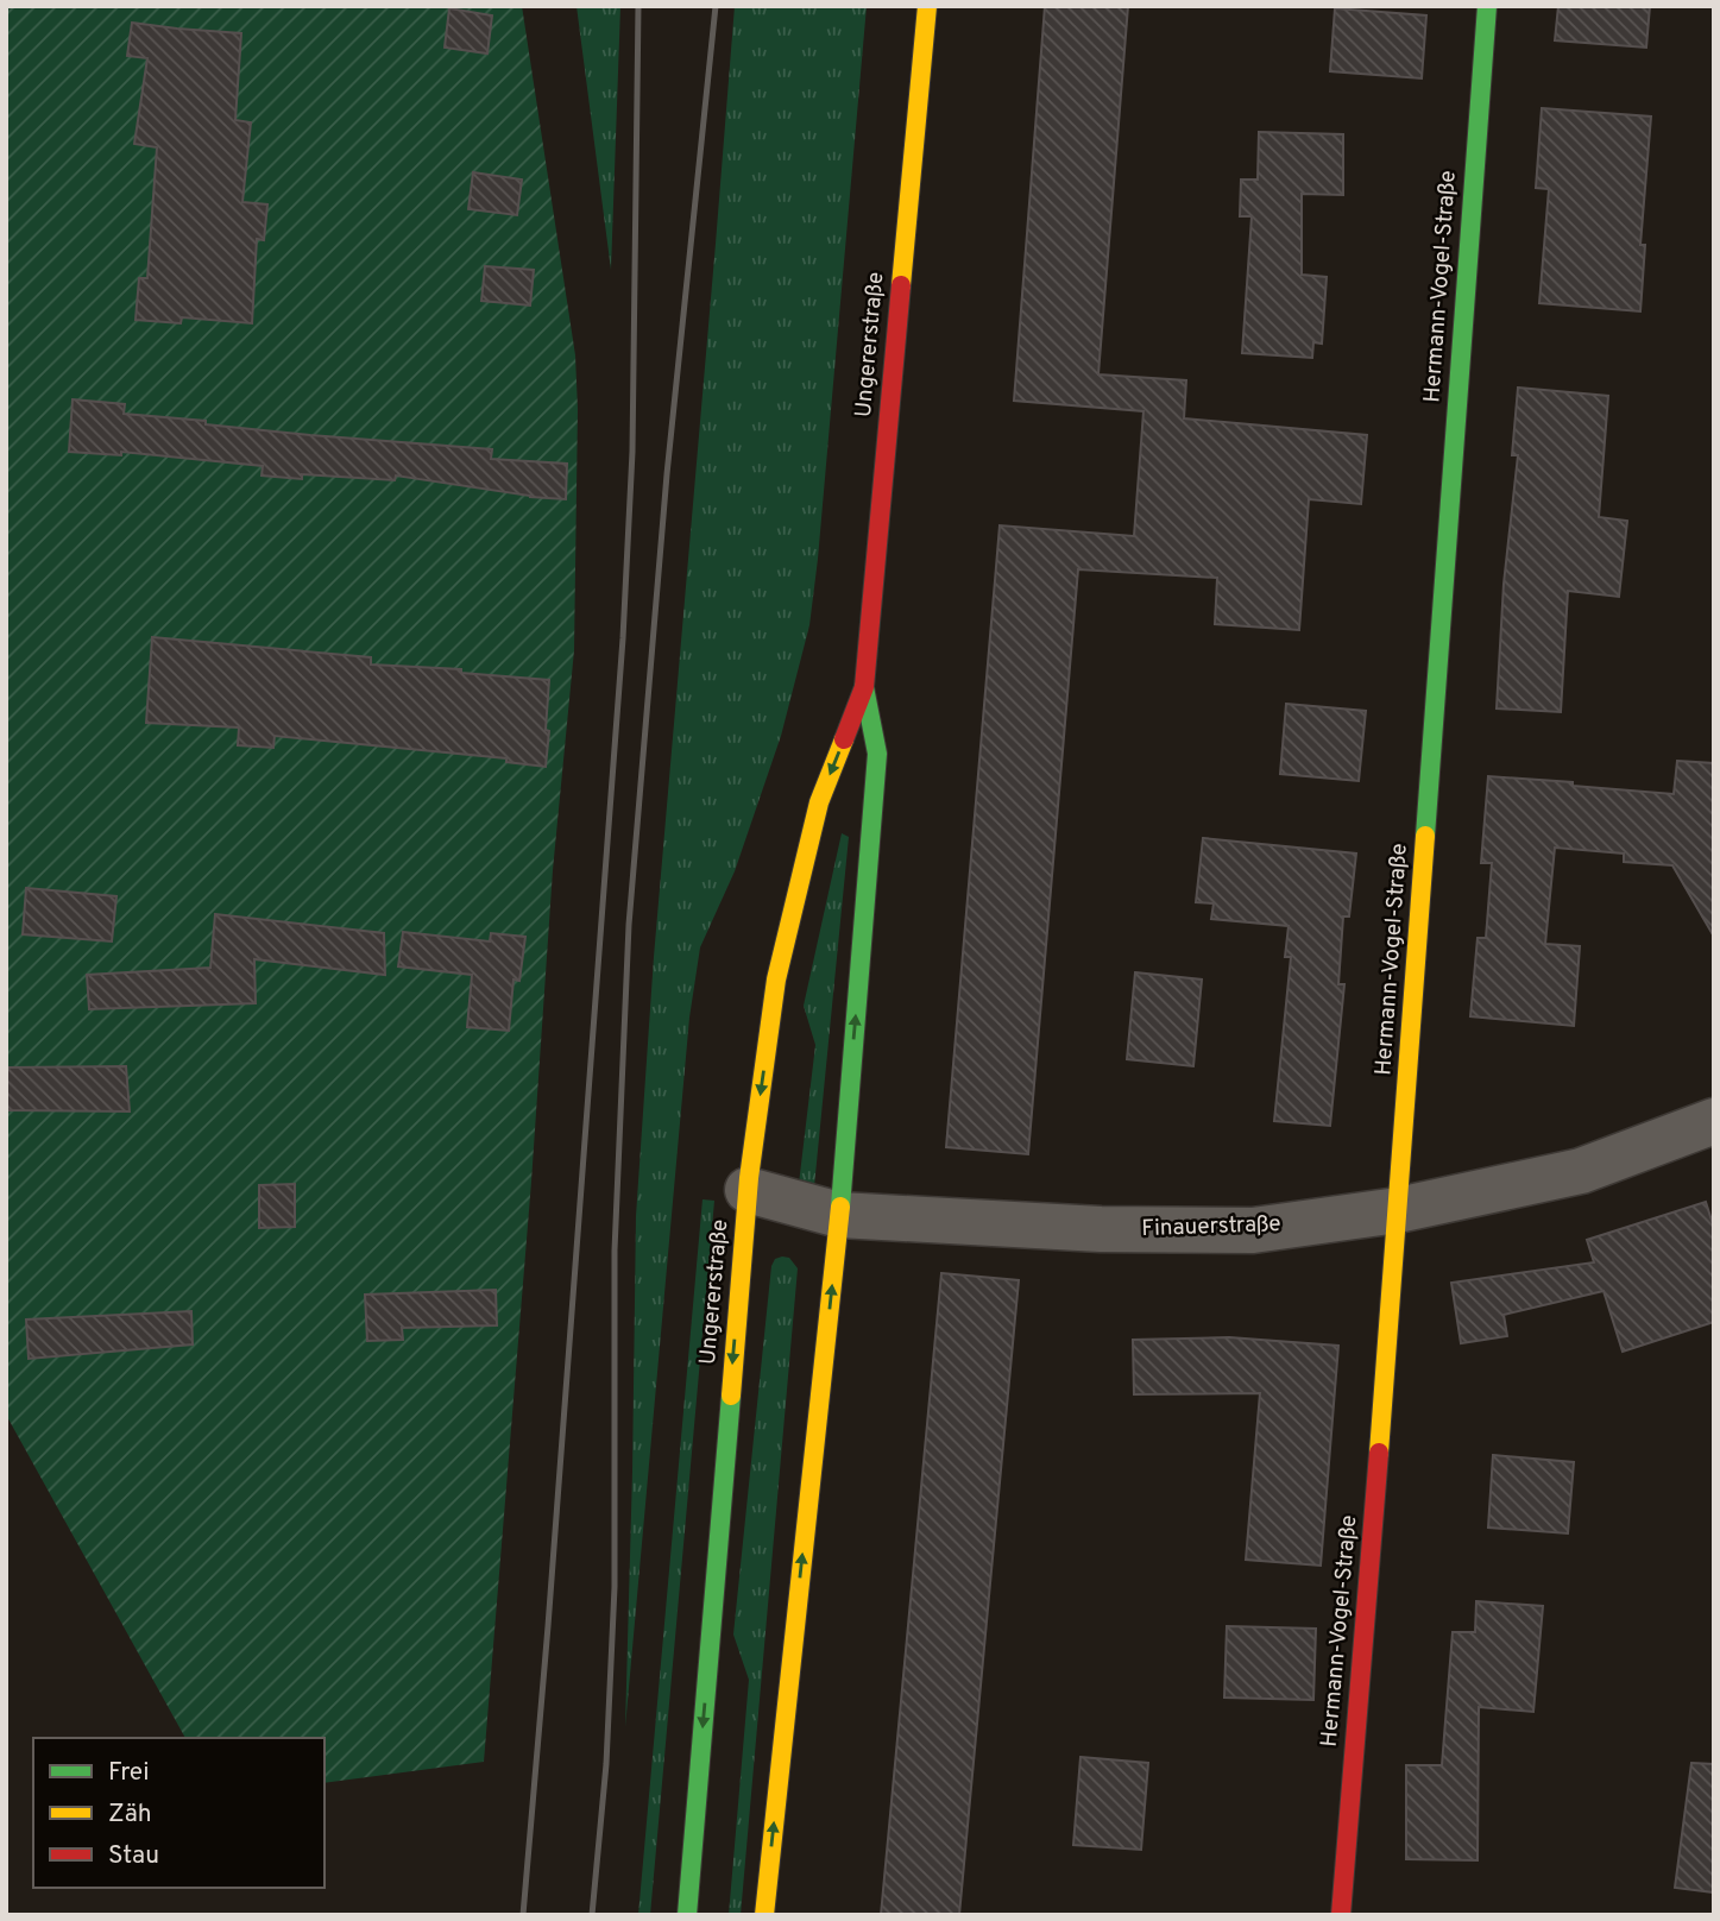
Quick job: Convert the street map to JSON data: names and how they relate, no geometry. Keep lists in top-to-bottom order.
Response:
{
  "streets": {
    "main road": ["Hermann-Vogel-Straße", "Ungererstraße"],
    "street": ["Finauerstraße"]
  },
  "crossings": [
    ["Hermann-Vogel-Straße", "Finauerstraße"],
    ["Ungererstraße", "Finauerstraße"]
  ],
  "legend": ["Frei", "Zäh", "Stau"]
}
